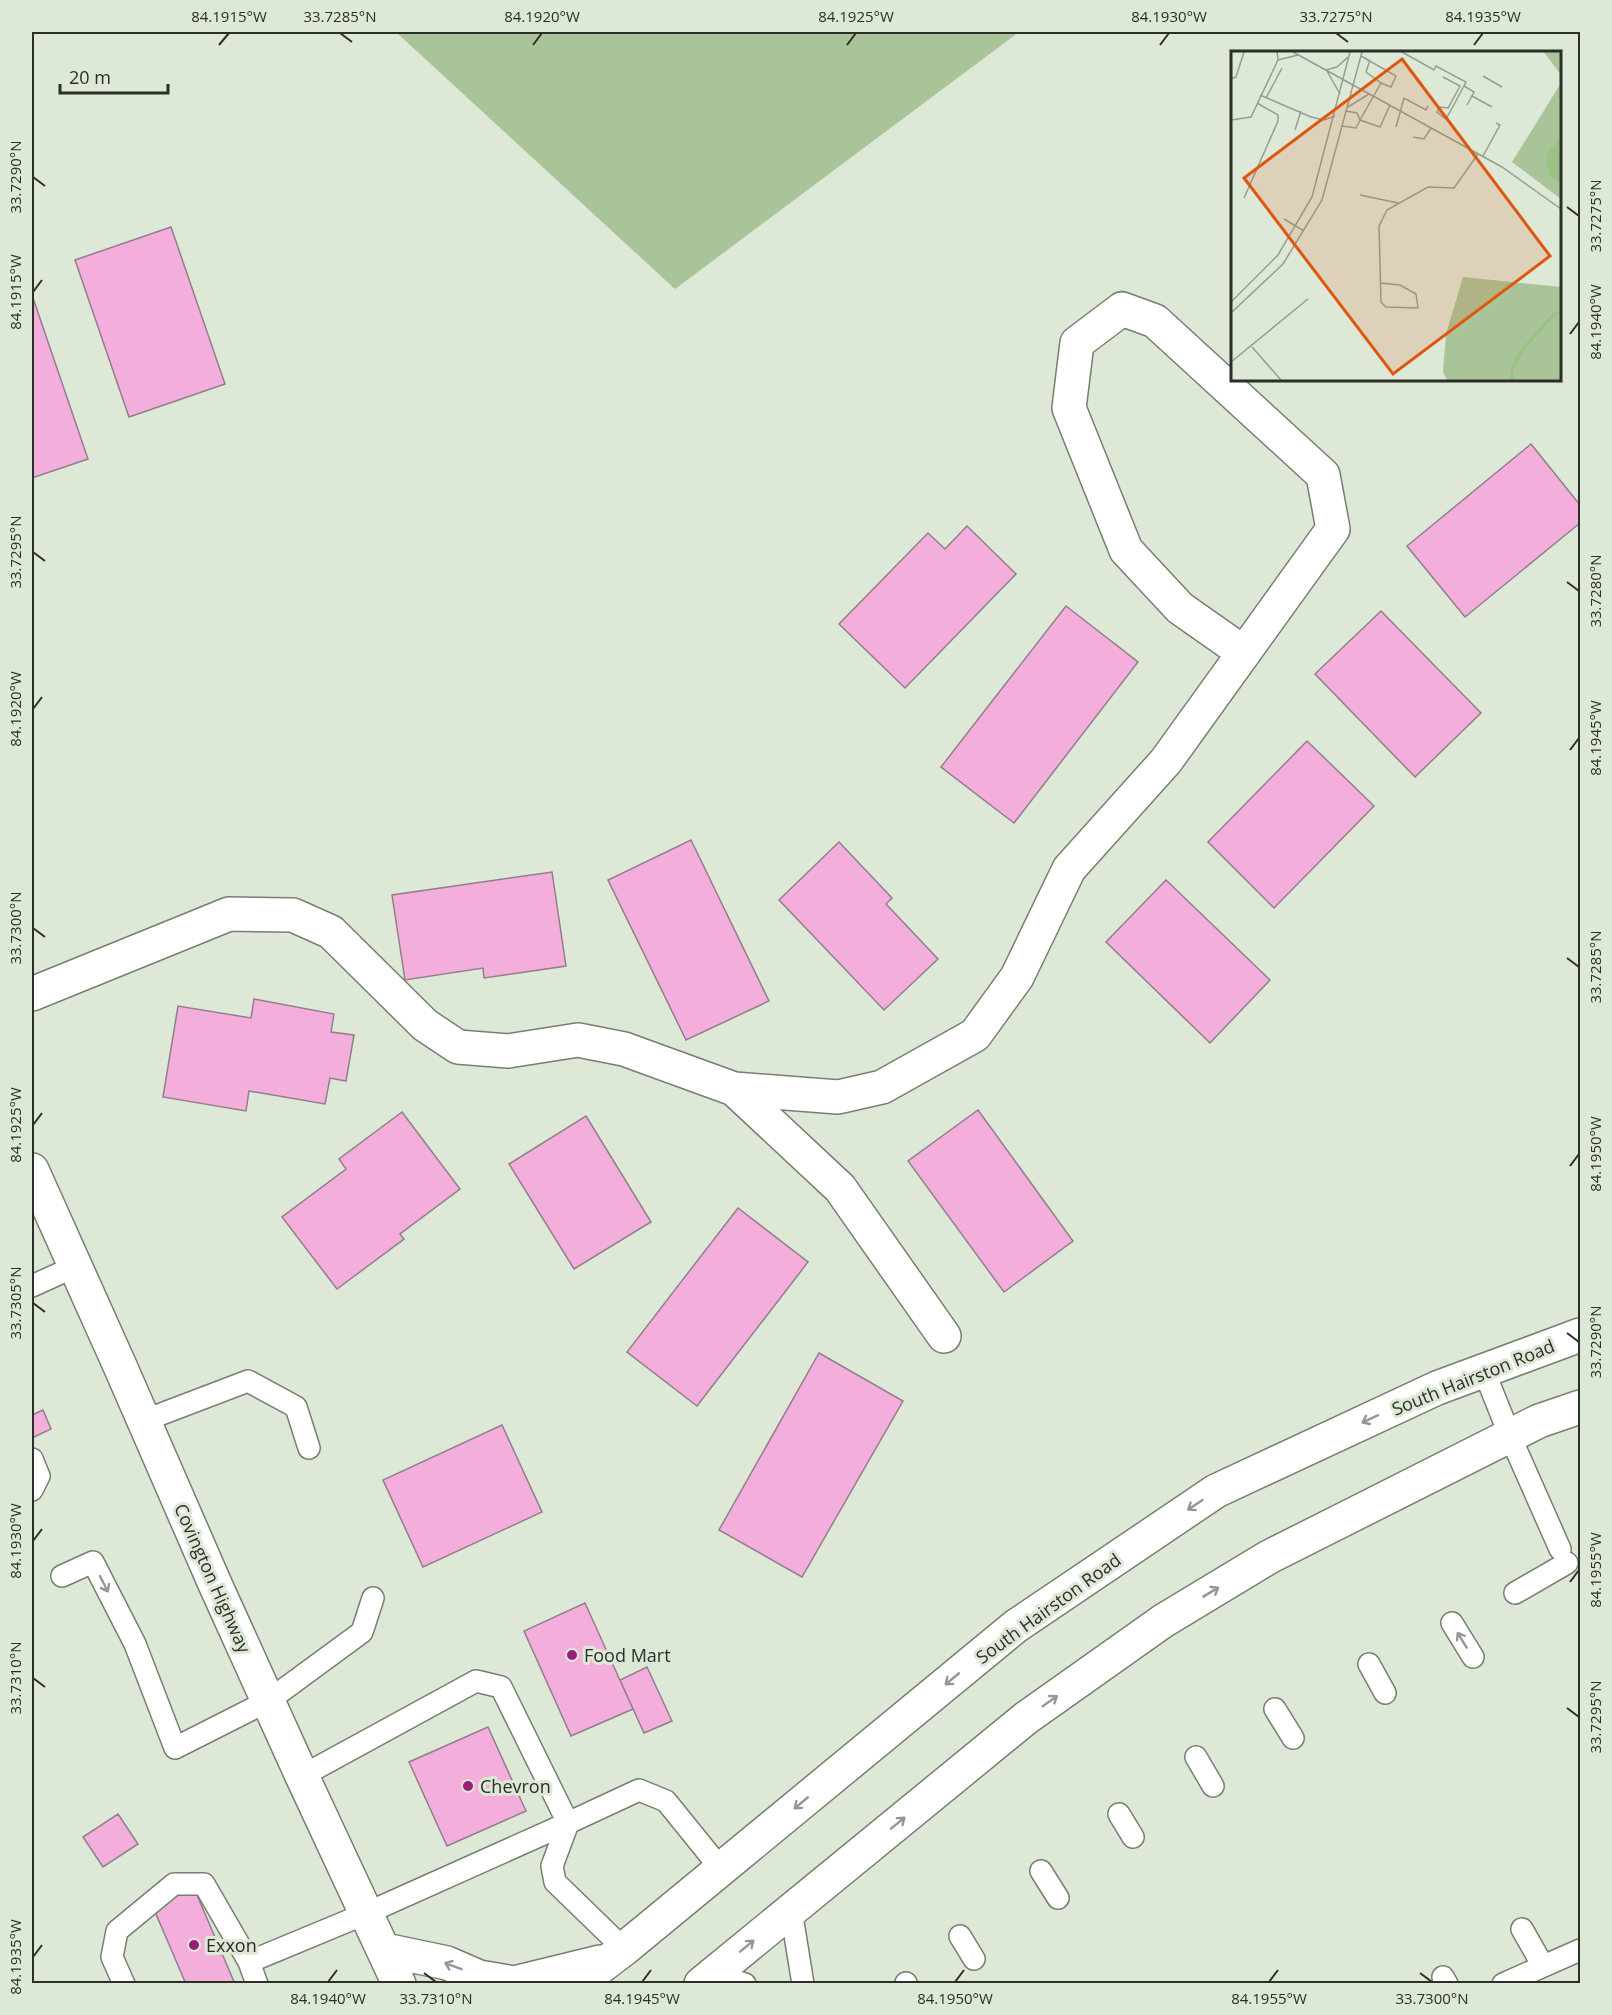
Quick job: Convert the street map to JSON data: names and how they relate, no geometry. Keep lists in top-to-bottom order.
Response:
{
  "streets": {
    "main road": ["South Hairston Road", "Covington Highway"]
  },
  "places": ["Food Mart", "Chevron", "Exxon"],
  "scale_bar": "20 m",
  "coordinates": [
    "84.1915°W",
    "33.7285°N",
    "84.1920°W",
    "84.1925°W",
    "84.1930°W",
    "33.7275°N",
    "84.1935°W",
    "33.7290°N",
    "84.1940°W",
    "33.7295°N",
    "33.7280°N",
    "84.1945°W",
    "33.7300°N",
    "84.1950°W",
    "33.7305°N",
    "84.1955°W",
    "33.7310°N"
  ]
}
